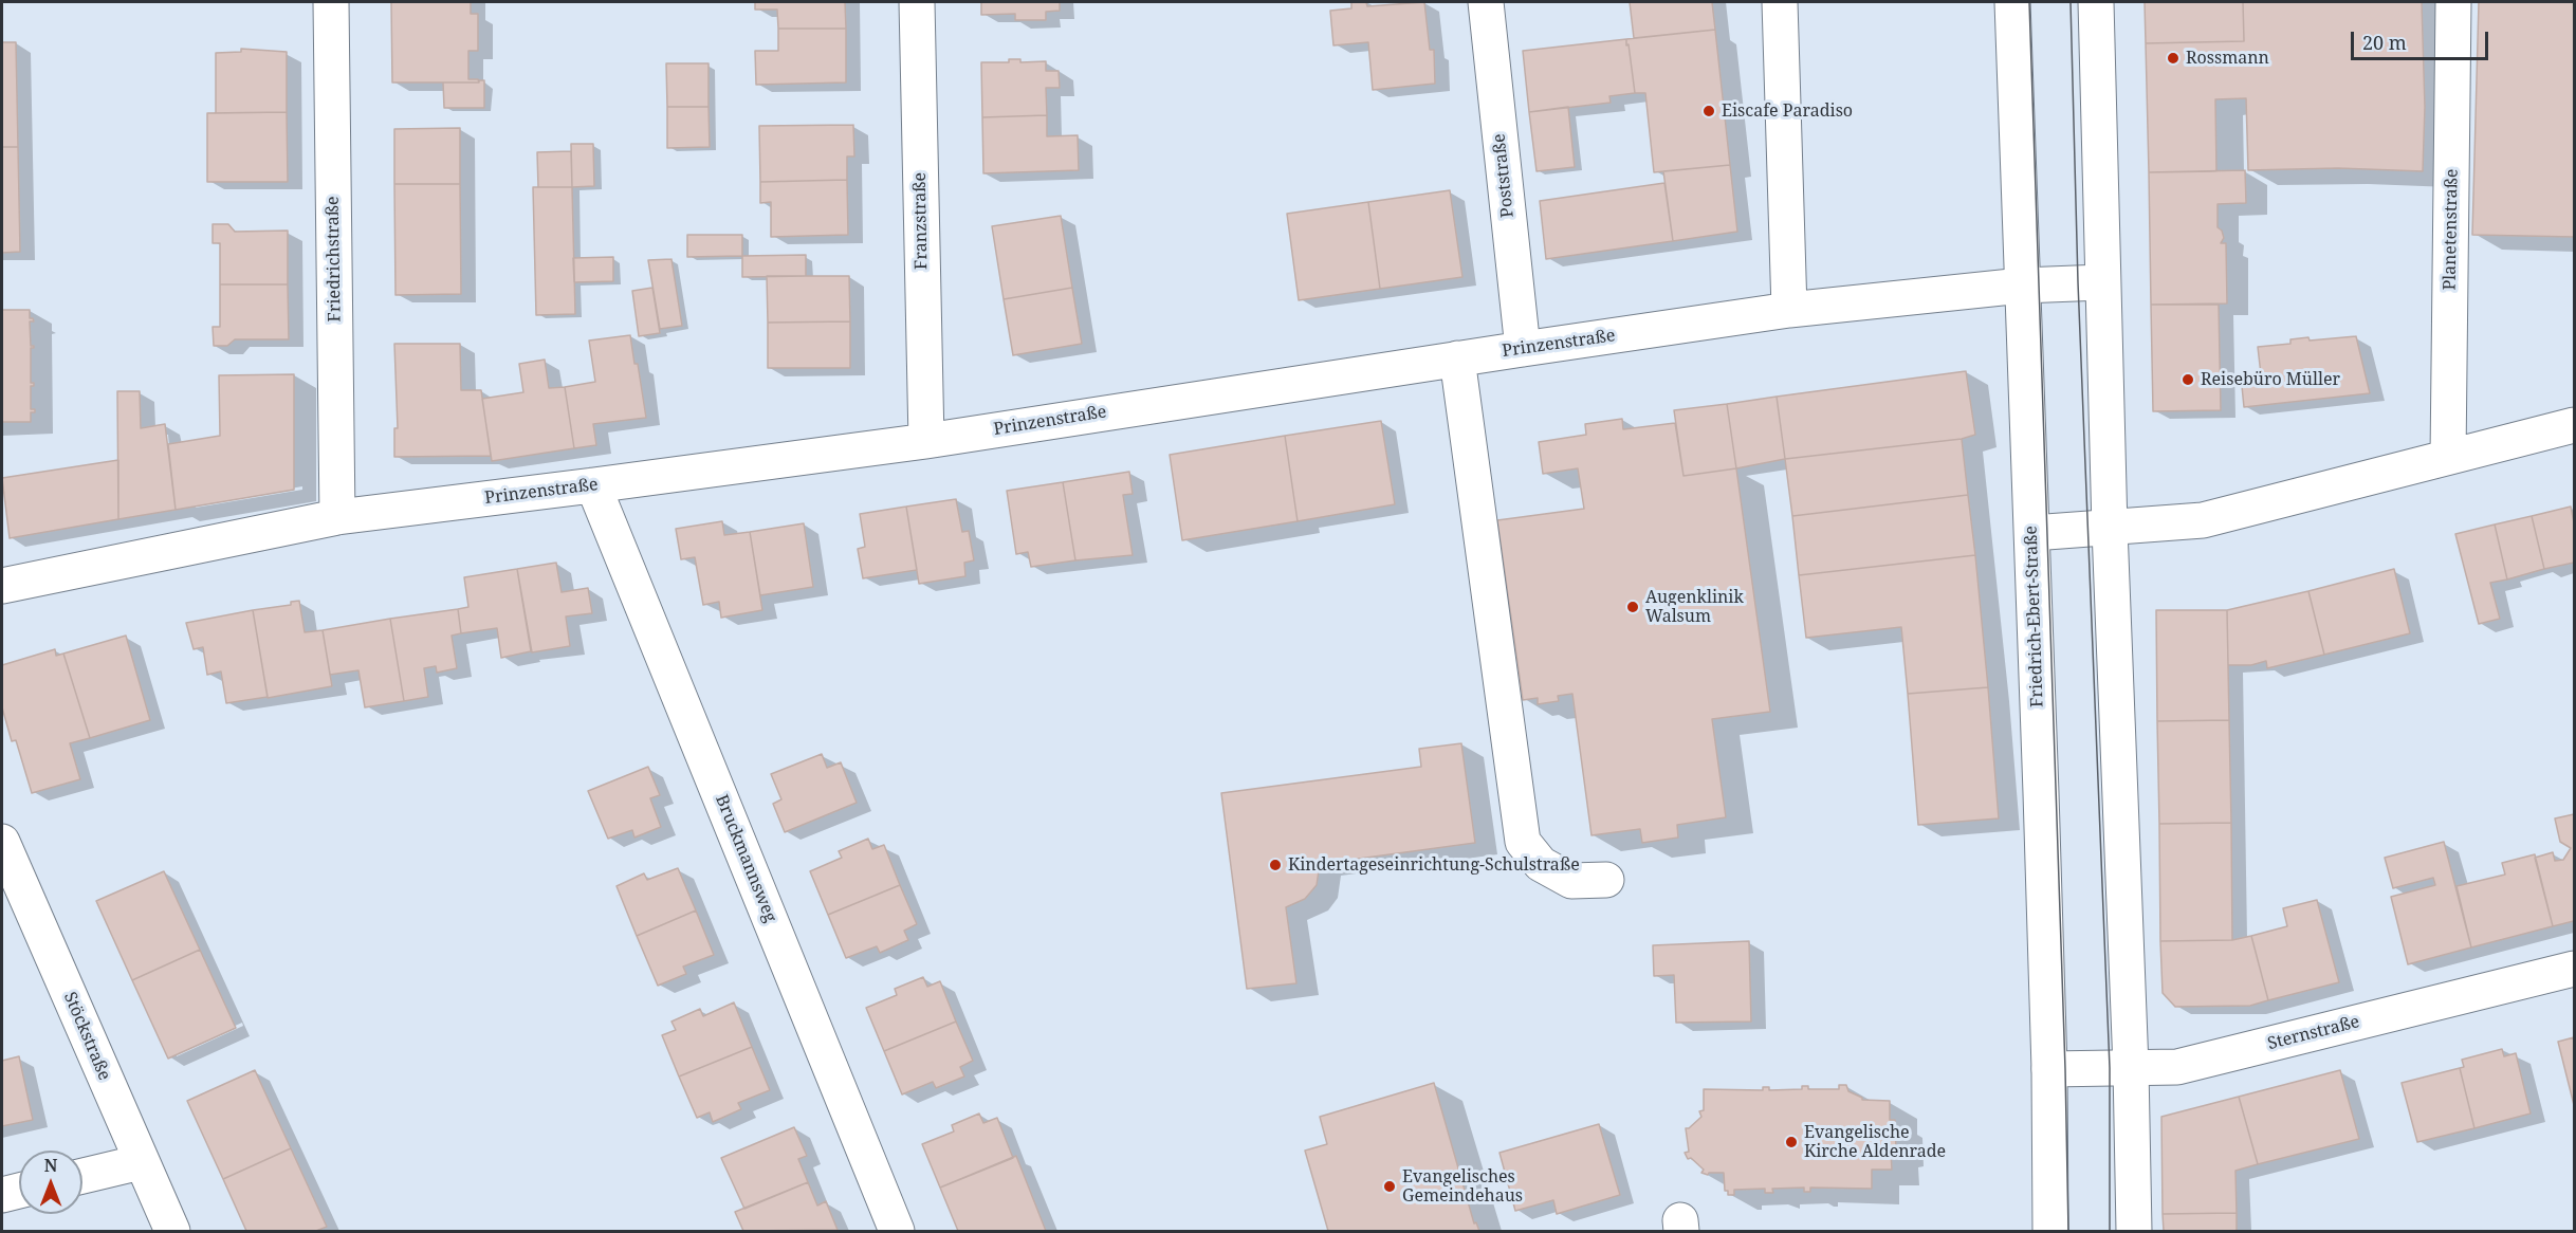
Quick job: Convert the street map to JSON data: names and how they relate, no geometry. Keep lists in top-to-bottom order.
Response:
{
  "streets": {
    "street": [
      "Poststraße",
      "Franzstraße",
      "Planetenstraße",
      "Friedrichstraße",
      "Prinzenstraße",
      "Friedrich-Ebert-Straße",
      "Bruckmannsweg",
      "Sternstraße",
      "Stöckstraße"
    ]
  },
  "crossings": [
    ["Poststraße", "Prinzenstraße"],
    ["Franzstraße", "Prinzenstraße"],
    ["Friedrichstraße", "Prinzenstraße"],
    ["Prinzenstraße", "Friedrich-Ebert-Straße"],
    ["Prinzenstraße", "Bruckmannsweg"],
    ["Friedrich-Ebert-Straße", "Sternstraße"]
  ],
  "places": [
    "Rossmann",
    "Eiscafe Paradiso",
    "Reisebüro Müller",
    "Augenklinik Walsum",
    "Kindertageseinrichtung-Schulstraße",
    "Evangelische Kirche Aldenrade",
    "Evangelisches Gemeindehaus"
  ],
  "scale_bar": "20 m",
  "north": "top"
}
